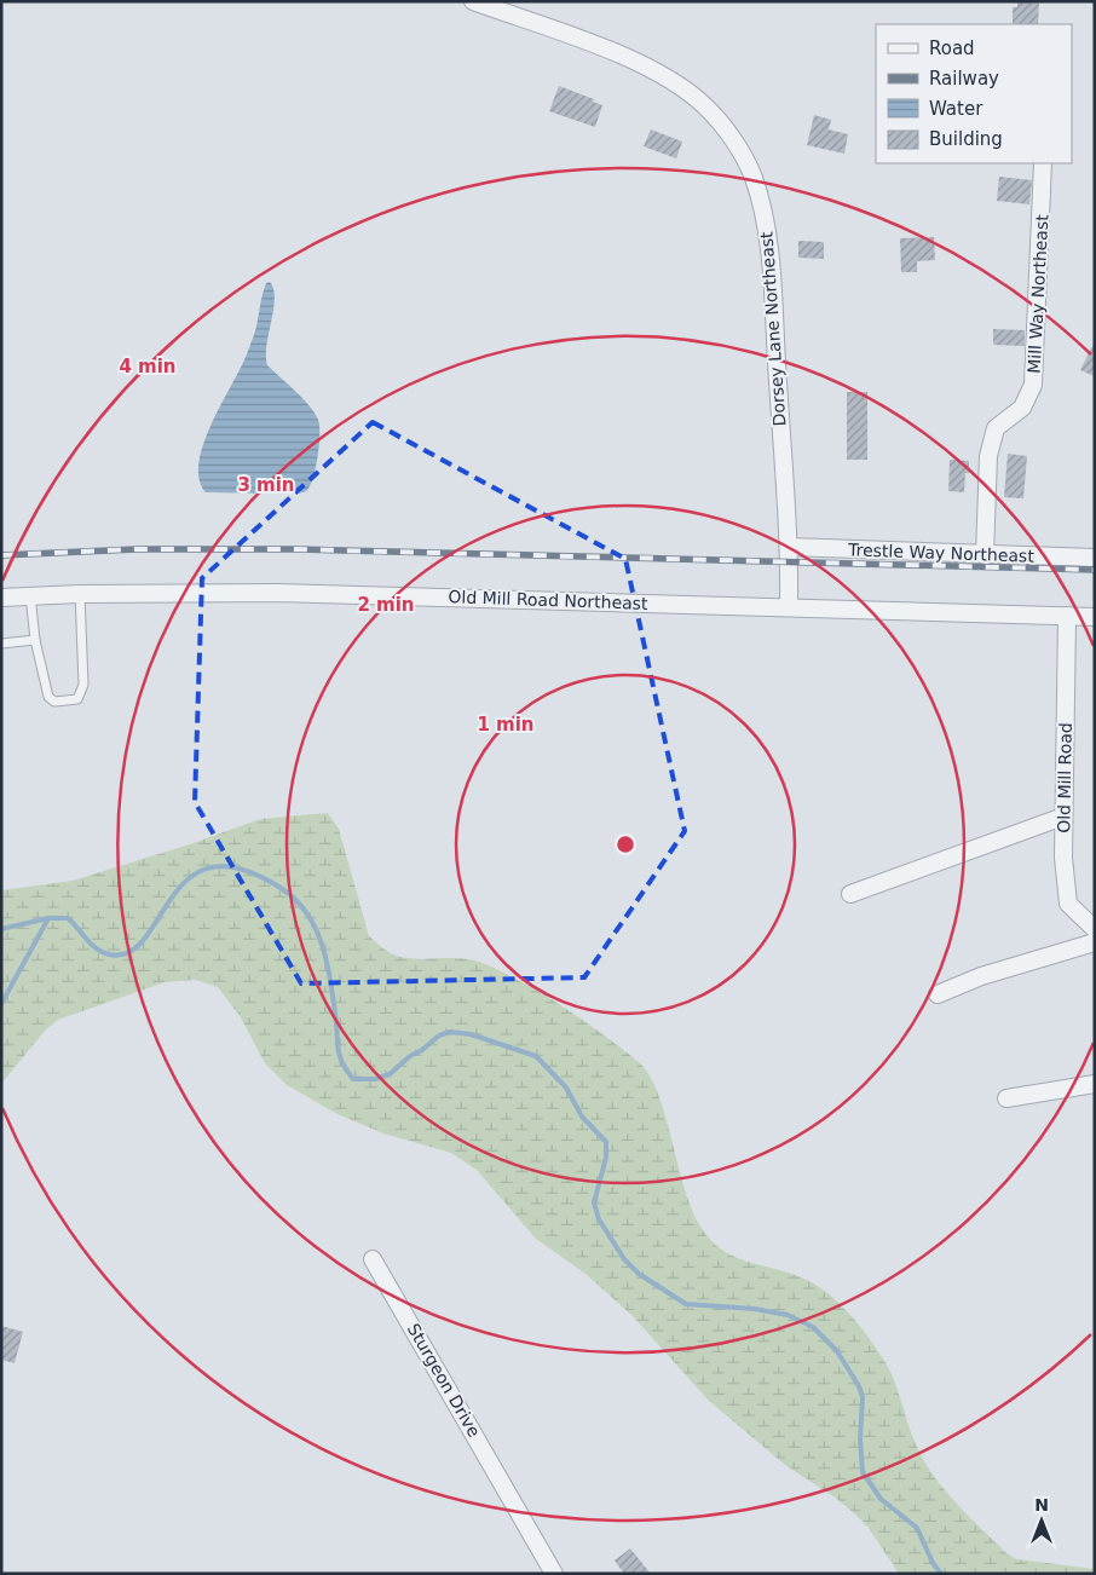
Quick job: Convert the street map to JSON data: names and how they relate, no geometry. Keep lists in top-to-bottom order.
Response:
{
  "streets": {
    "street": [
      "Mill Way Northeast",
      "Dorsey Lane Northeast",
      "Trestle Way Northeast",
      "Old Mill Road Northeast",
      "Old Mill Road",
      "Sturgeon Drive"
    ]
  },
  "crossings": [
    ["Mill Way Northeast", "Trestle Way Northeast"],
    ["Dorsey Lane Northeast", "Trestle Way Northeast"],
    ["Dorsey Lane Northeast", "Old Mill Road Northeast"],
    ["Old Mill Road Northeast", "Old Mill Road"]
  ],
  "legend": [
    "Road",
    "Railway",
    "Water",
    "Building"
  ],
  "north": "top",
  "rings": [
    "4 min",
    "3 min",
    "2 min",
    "1 min"
  ]
}
